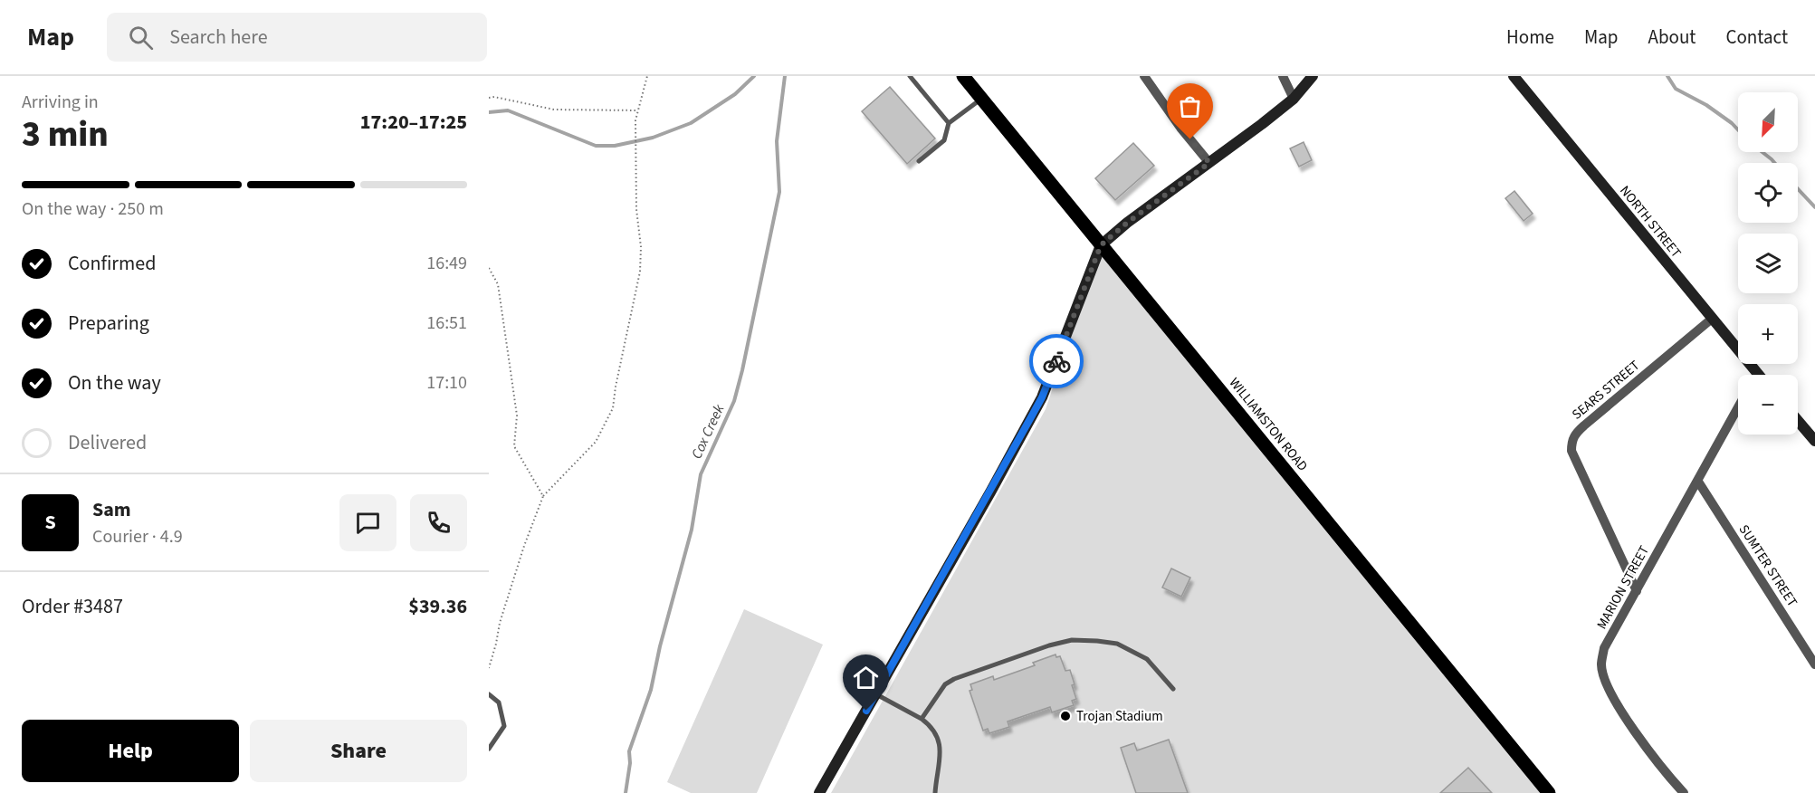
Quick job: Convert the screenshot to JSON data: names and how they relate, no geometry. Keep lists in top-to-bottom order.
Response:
{
  "streets": {
    "main road": ["WILLIAMSTON ROAD"],
    "street": [
      "NORTH STREET",
      "SEARS STREET",
      "SUMTER STREET",
      "MARION STREET"
    ]
  },
  "crossings": [
    ["NORTH STREET", "SEARS STREET"],
    ["SEARS STREET", "MARION STREET"],
    ["SUMTER STREET", "MARION STREET"]
  ],
  "water": ["Cox Creek"],
  "places": ["Trojan Stadium"],
  "north": "bottom left",
  "page": {
    "header": "Map",
    "search": "Search here",
    "nav": [
      "Home",
      "Map",
      "About",
      "Contact"
    ],
    "heading": ["3 min", "Arriving in", "17:20–17:25"],
    "panel": [
      "Sam",
      "Courier · 4.9",
      "Order #3487",
      "$39.36"
    ],
    "map_buttons": ["+", "−"],
    "bar": "On the way · 250 m",
    "list": [
      ["Confirmed", "16:49"],
      ["Preparing", "16:51"],
      ["On the way", "17:10"],
      "Delivered"
    ],
    "round": "S",
    "buttons": ["Help", "Share"]
  }
}
